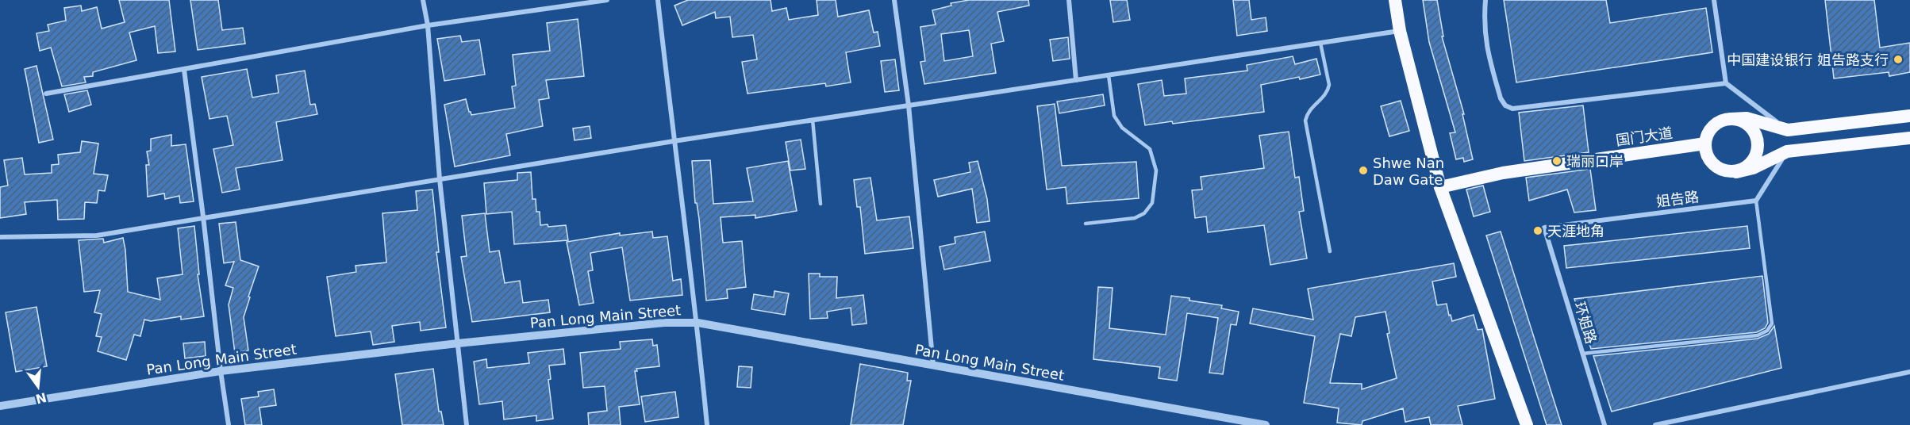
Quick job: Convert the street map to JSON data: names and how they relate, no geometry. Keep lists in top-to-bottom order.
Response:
{
  "streets": {
    "highway": ["国门大道"],
    "street": ["姐告路", "Pan Long Main Street", "环姐路"]
  },
  "crossings": [
    ["姐告路", "环姐路"]
  ],
  "places": [
    "中国建设银行 姐告路支行",
    "瑞丽口岸",
    "Shwe Nan Daw Gate",
    "天涯地角"
  ],
  "north": "bottom"
}
